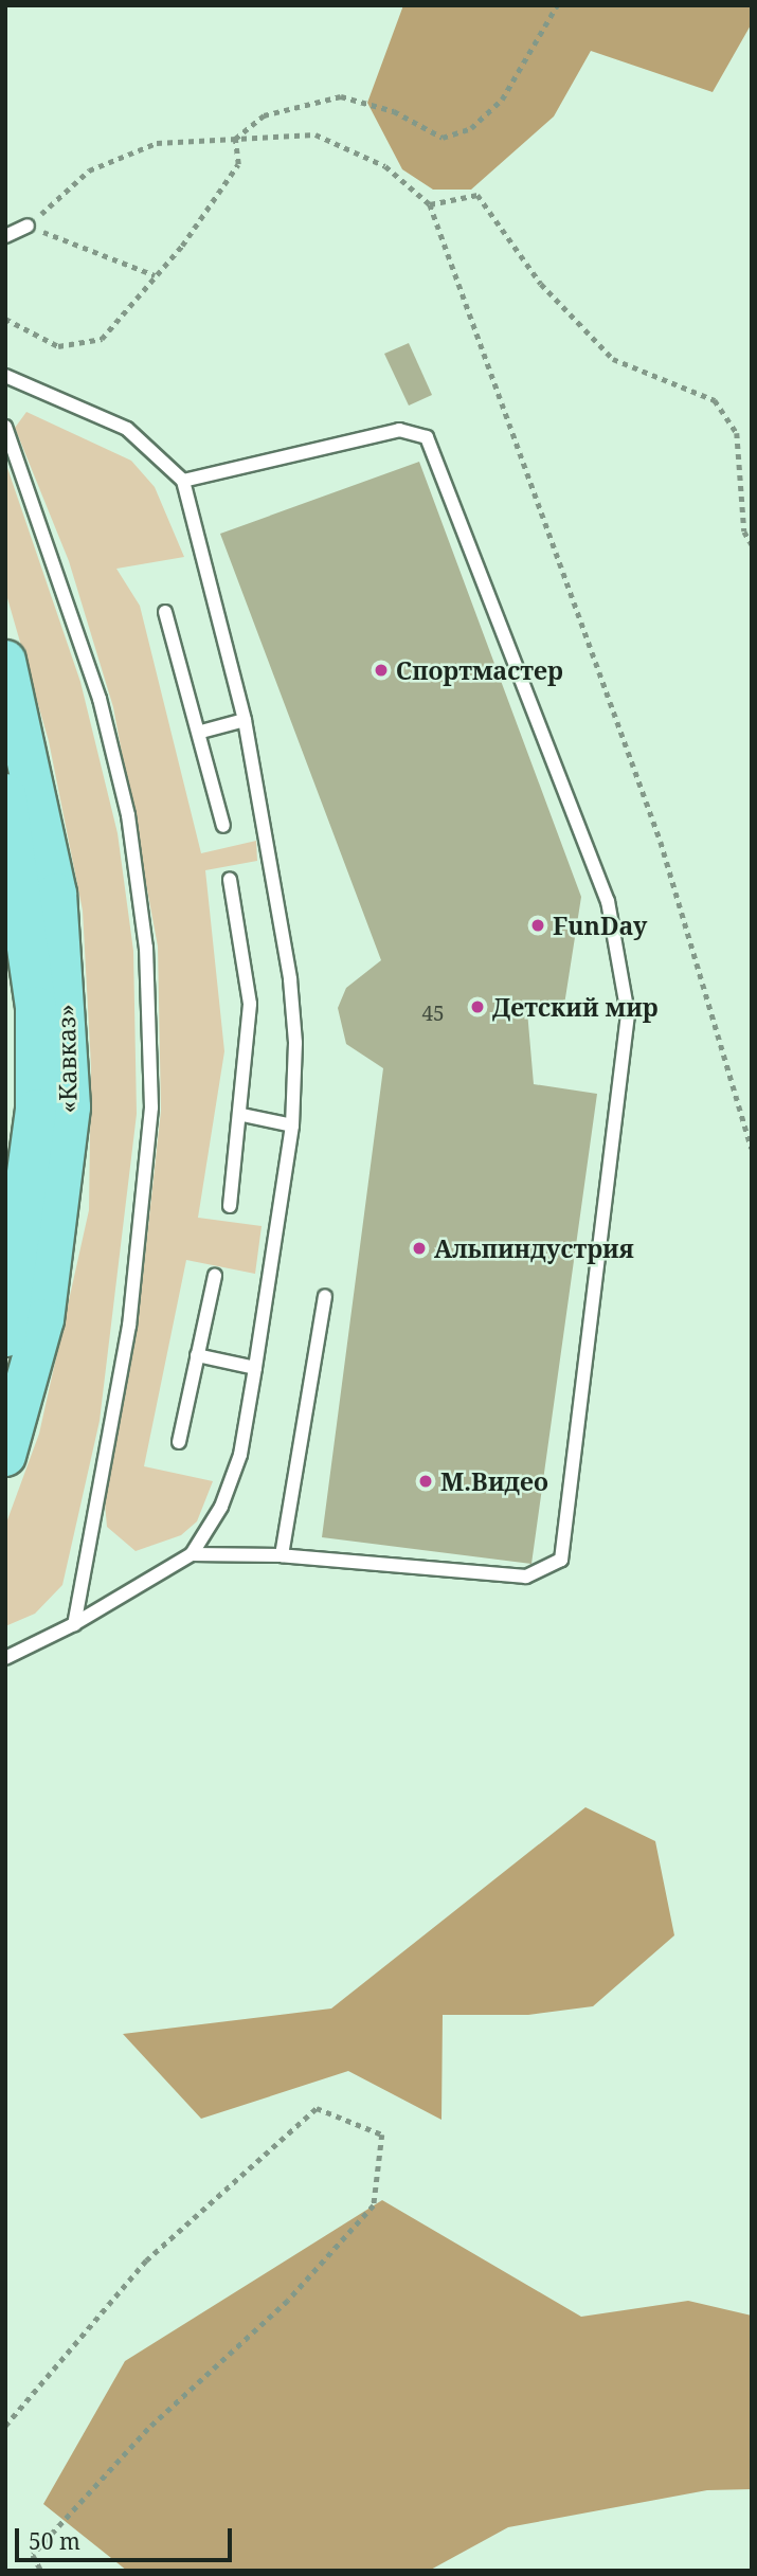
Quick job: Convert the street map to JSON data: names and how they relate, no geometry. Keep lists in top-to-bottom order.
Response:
{
  "streets": {
    "main road": ["«Кавказ»"]
  },
  "places": [
    "Спортмастер",
    "FunDay",
    "Детский мир",
    "Альпиндустрия",
    "М.Видео"
  ],
  "house_numbers": ["45"],
  "scale_bar": "50 m"
}
